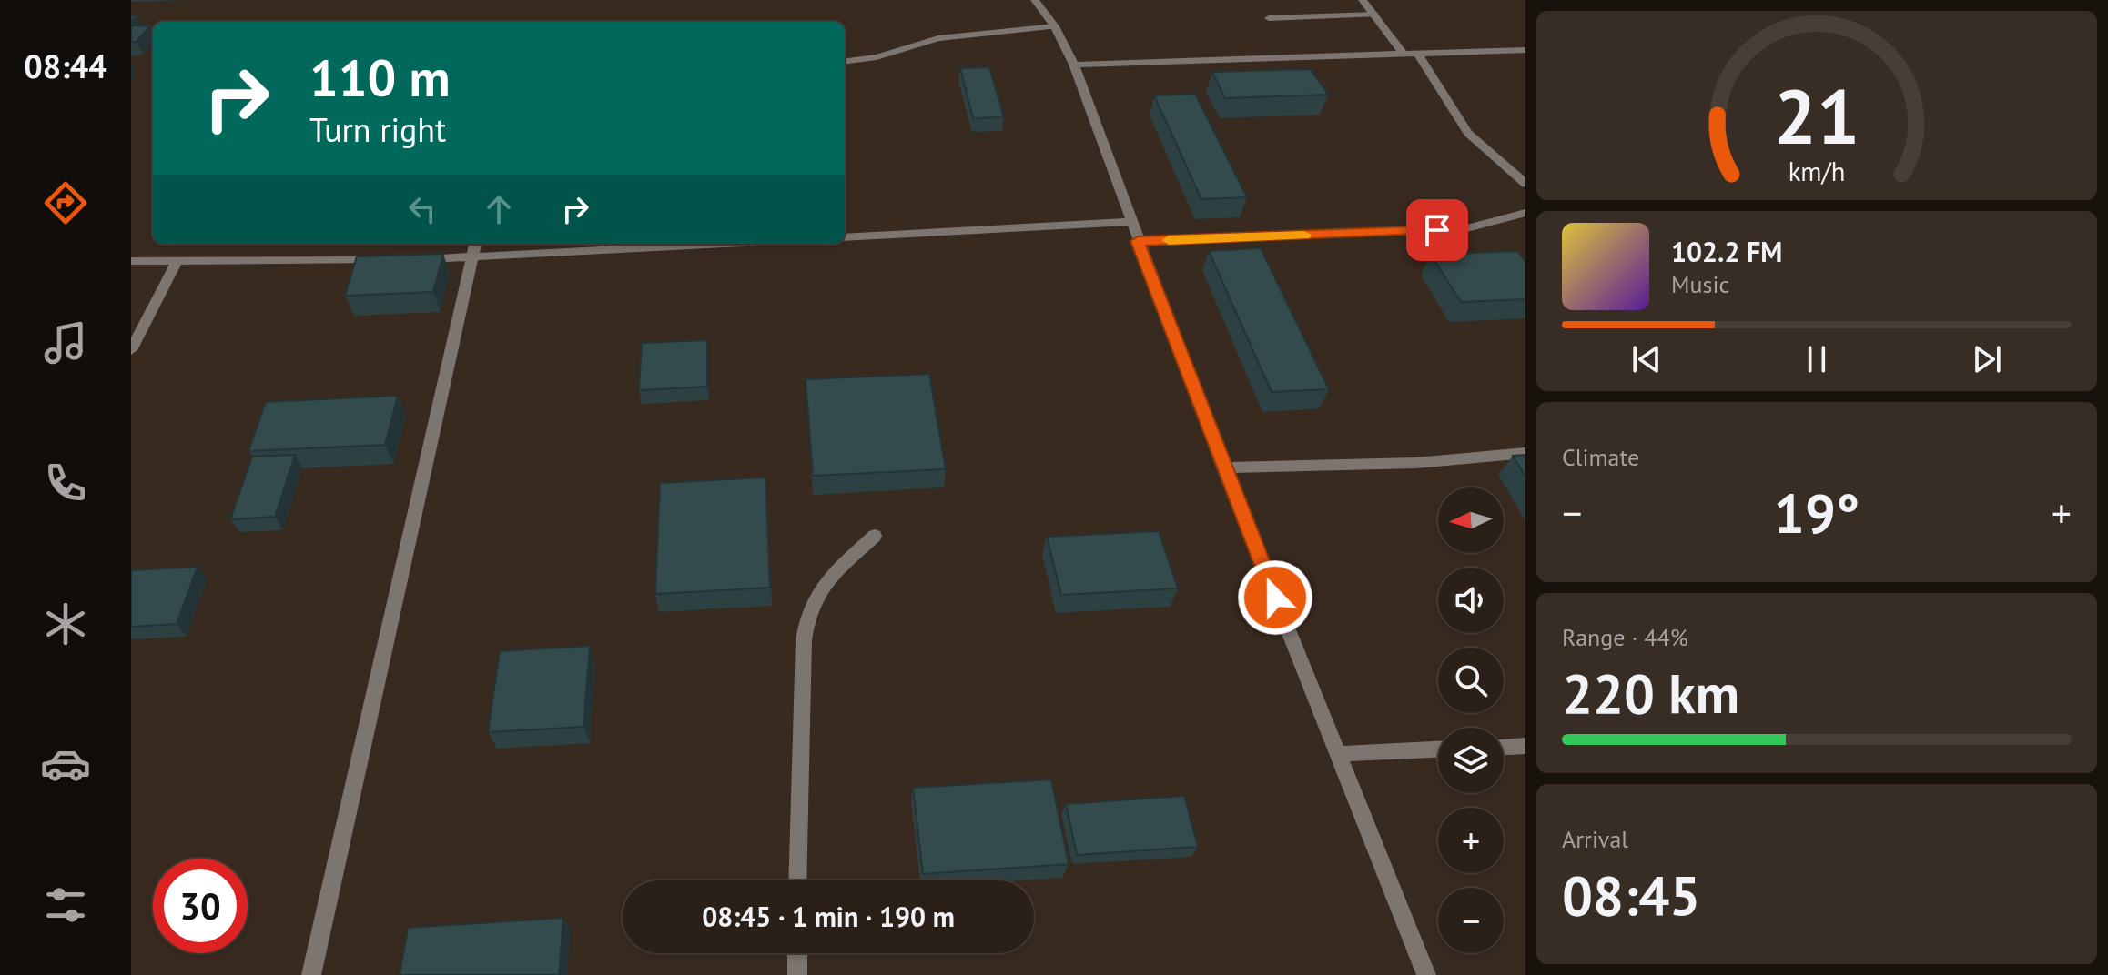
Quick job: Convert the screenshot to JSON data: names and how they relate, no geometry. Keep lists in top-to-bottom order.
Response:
{
  "north": "left",
  "page": {
    "tabs": "08:44",
    "turn": ["110 m", "Turn right"],
    "song": ["102.2 FM", "Music"],
    "tile": [
      "Climate",
      ["Range · 44%", "220 km"],
      ["Arrival", "08:45"]
    ],
    "heat": ["−", "19°", "+"],
    "map_buttons": ["+", "−"],
    "limit": "30",
    "trip": "08:45 · 1 min · 190 m",
    "gauge": ["21", "km/h"]
  }
}
